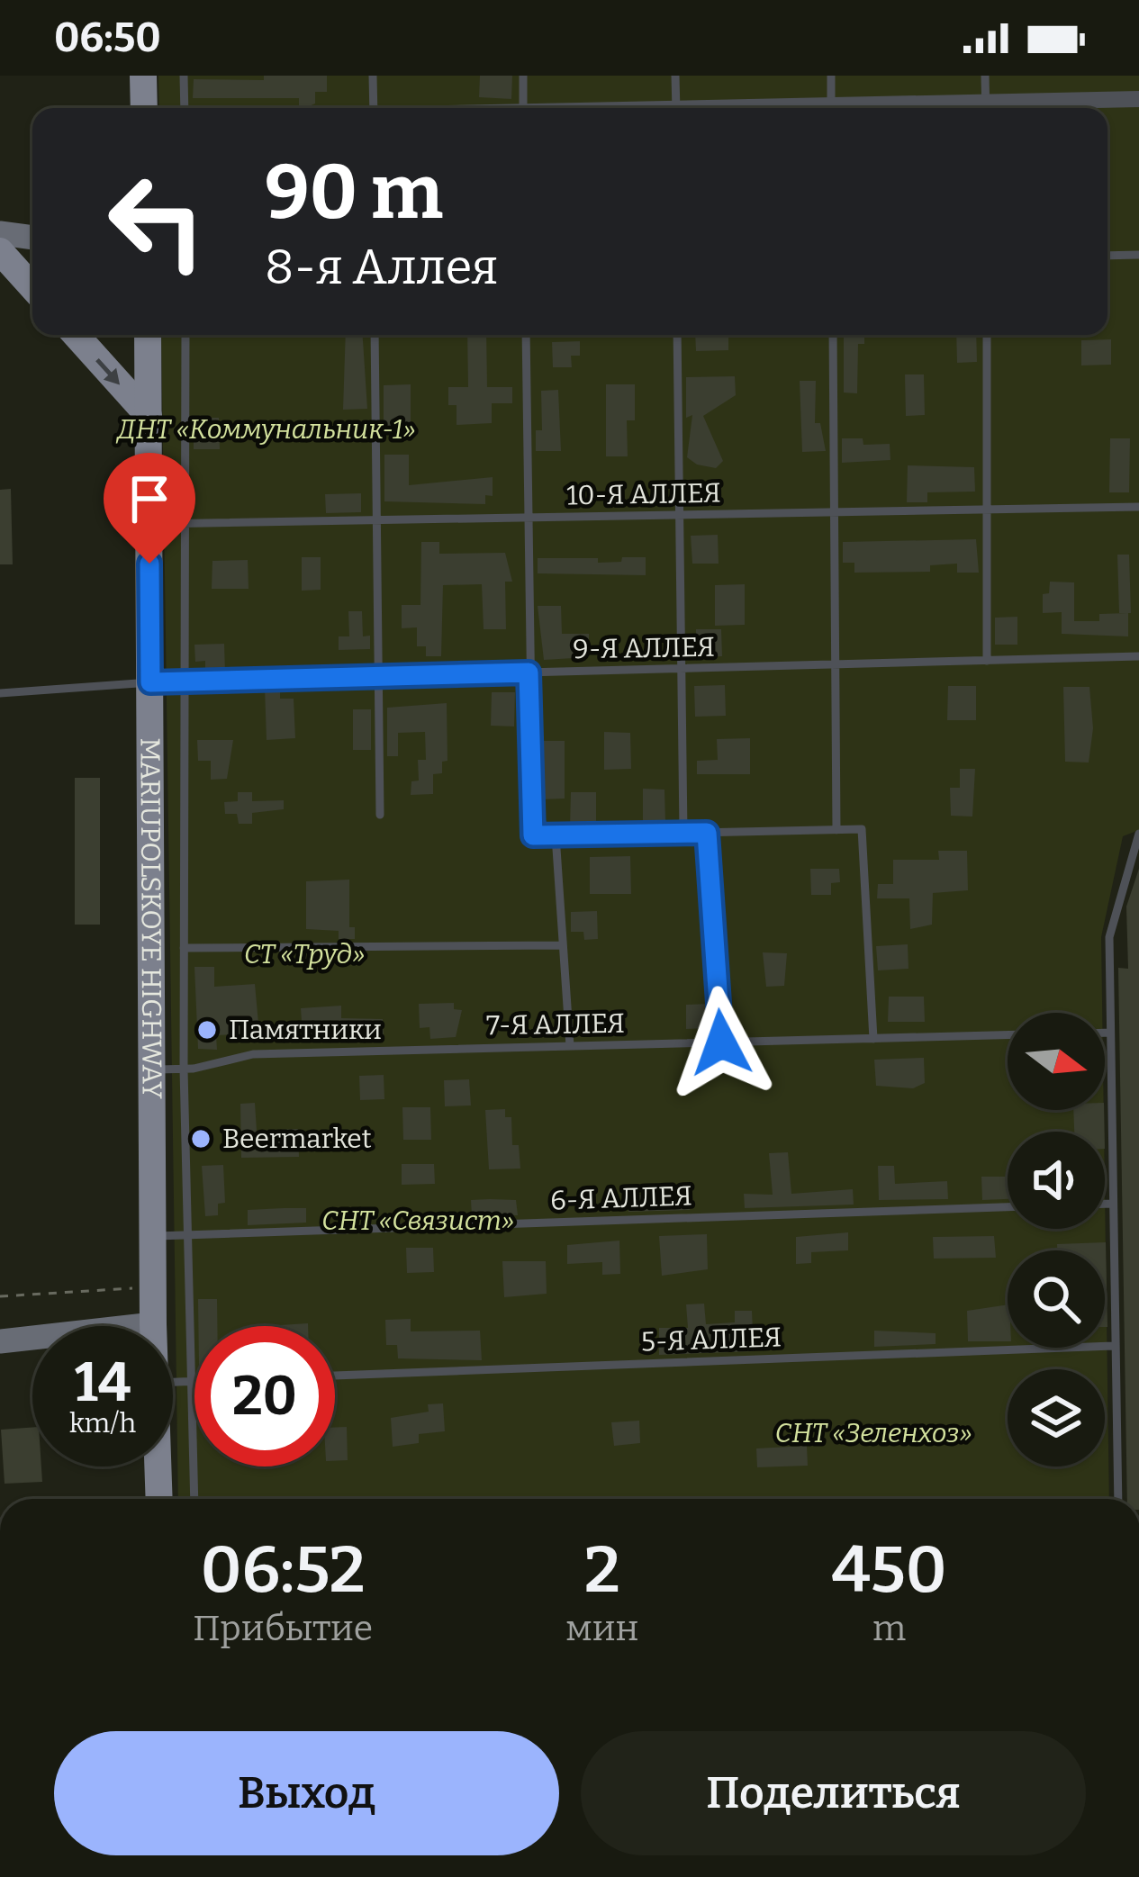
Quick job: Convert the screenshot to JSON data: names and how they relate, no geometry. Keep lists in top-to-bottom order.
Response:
{
  "streets": {
    "main road": ["MARIUPOLSKOYE HIGHWAY"],
    "lane": [
      "10-Я АЛЛЕЯ",
      "9-Я АЛЛЕЯ",
      "7-Я АЛЛЕЯ",
      "6-Я АЛЛЕЯ",
      "5-Я АЛЛЕЯ"
    ]
  },
  "crossings": [
    ["10-Я АЛЛЕЯ", "MARIUPOLSKOYE HIGHWAY"],
    ["9-Я АЛЛЕЯ", "MARIUPOLSKOYE HIGHWAY"],
    ["MARIUPOLSKOYE HIGHWAY", "7-Я АЛЛЕЯ"],
    ["MARIUPOLSKOYE HIGHWAY", "6-Я АЛЛЕЯ"]
  ],
  "parks": [
    "ДНТ «Коммунальник-1»",
    "СТ «Труд»",
    "СНТ «Связист»",
    "СНТ «Зеленхоз»"
  ],
  "places": ["Памятники", "Beermarket"],
  "north": "right",
  "page": {
    "status": "06:50",
    "turn": ["90 m", "8-я Аллея"],
    "speed": "14 km/h",
    "limit": "20",
    "eta": [
      "06:52",
      "Прибытие",
      "2",
      "мин",
      "450",
      "m"
    ],
    "buttons": ["Выход", "Поделиться"]
  }
}
